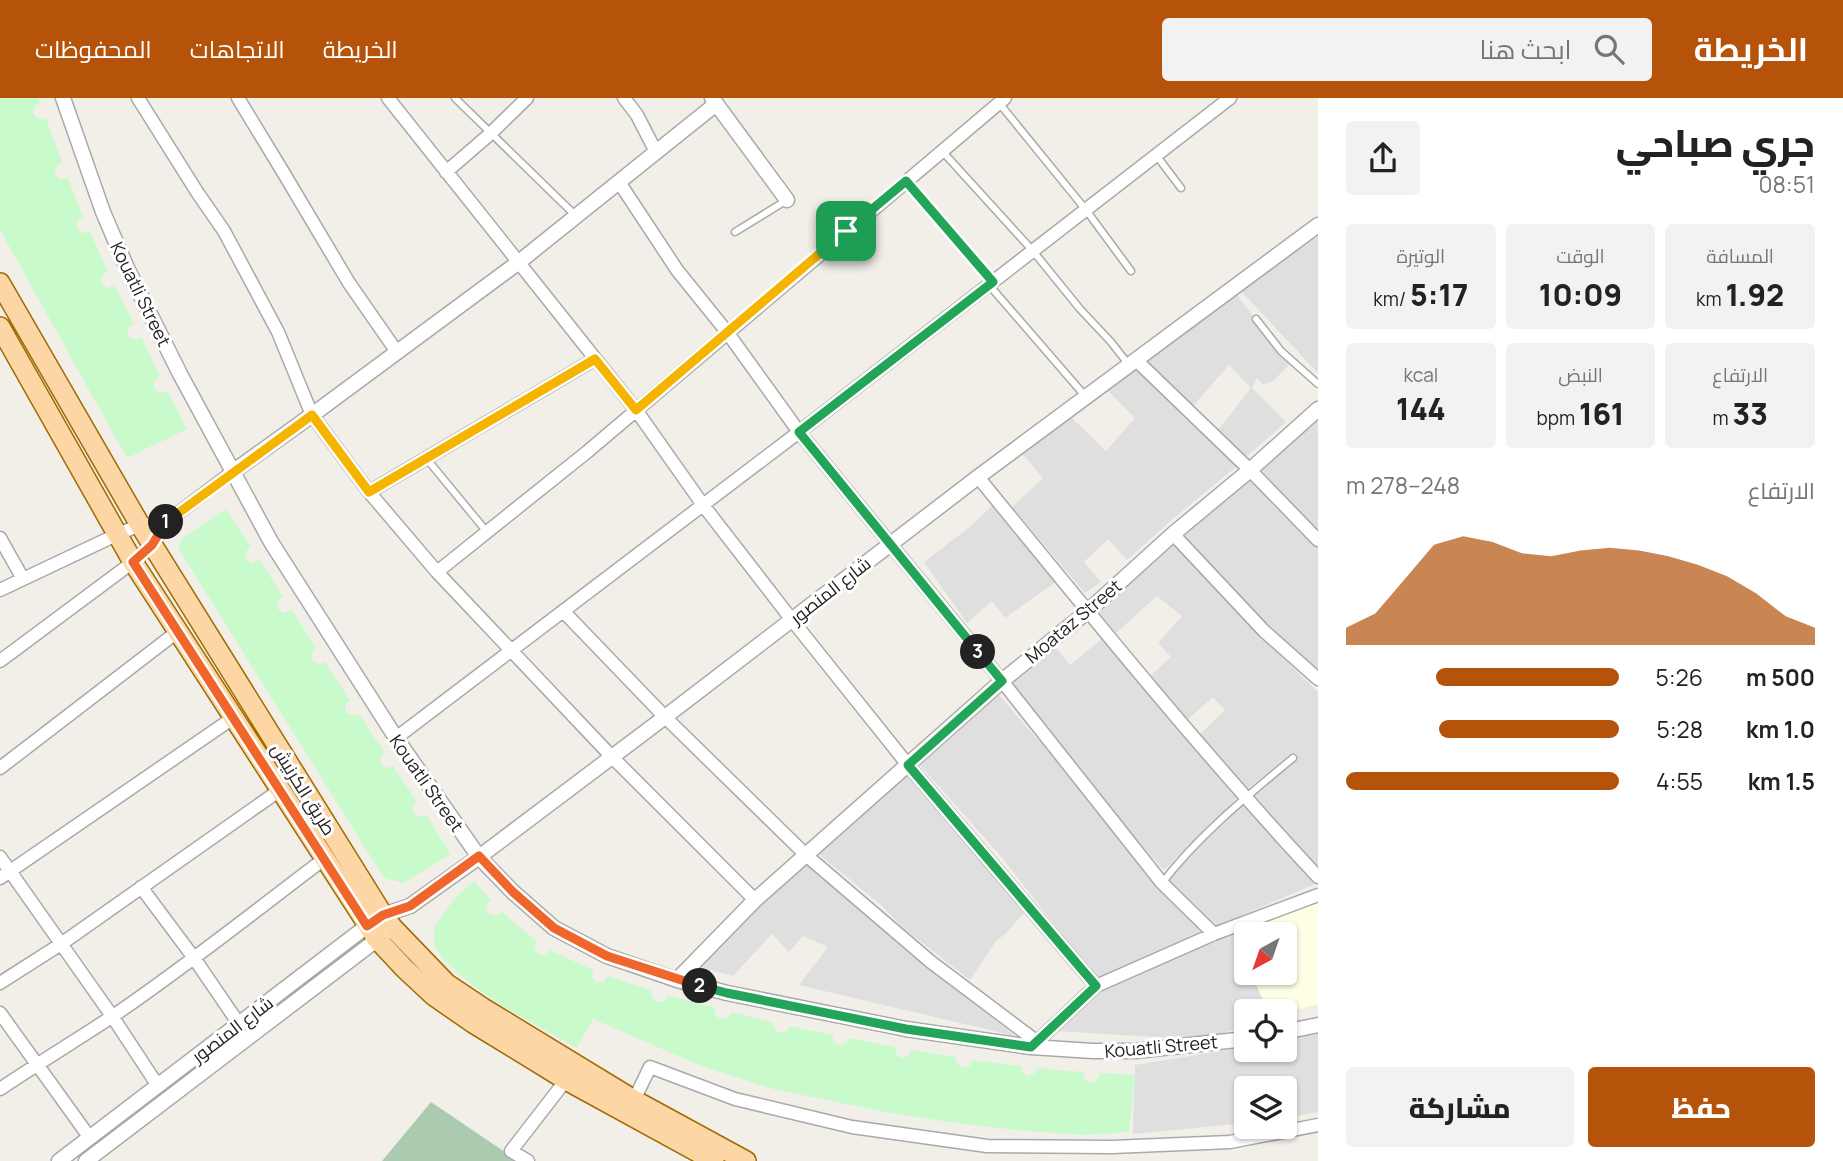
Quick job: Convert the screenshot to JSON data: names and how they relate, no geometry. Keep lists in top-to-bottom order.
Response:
{
  "streets": {
    "main road": ["طريق الكرنيش"],
    "street": ["Kouatli Street", "شارع المنصور", "Moataz Street"]
  },
  "crossings": [
    ["Kouatli Street", "شارع المنصور"],
    ["Kouatli Street", "Moataz Street"],
    ["شارع المنصور", "طريق الكرنيش"]
  ],
  "north": "bottom left",
  "page": {
    "header": "الخريطة",
    "search": "ابحث هنا",
    "nav": ["الخريطة", "الاتجاهات", "المحفوظات"],
    "heading": ["جري صباحي", "08:51"],
    "stats": [
      ["المسافة", "1.92 km"],
      ["الوقت", "10:09"],
      ["الوتيرة", "5:17 /km"],
      ["الارتفاع", "33 m"],
      ["النبض", "161 bpm"],
      ["kcal", "144"]
    ],
    "chart": ["الارتفاع", "248–278 m"],
    "pins": ["1", "3", "2"],
    "list": [
      {
        "name": "500 m",
        "note": "5:26"
      },
      {
        "name": "1.0 km",
        "note": "5:28"
      },
      {
        "name": "1.5 km",
        "note": "4:55"
      }
    ],
    "buttons": ["حفظ", "مشاركة"]
  }
}
